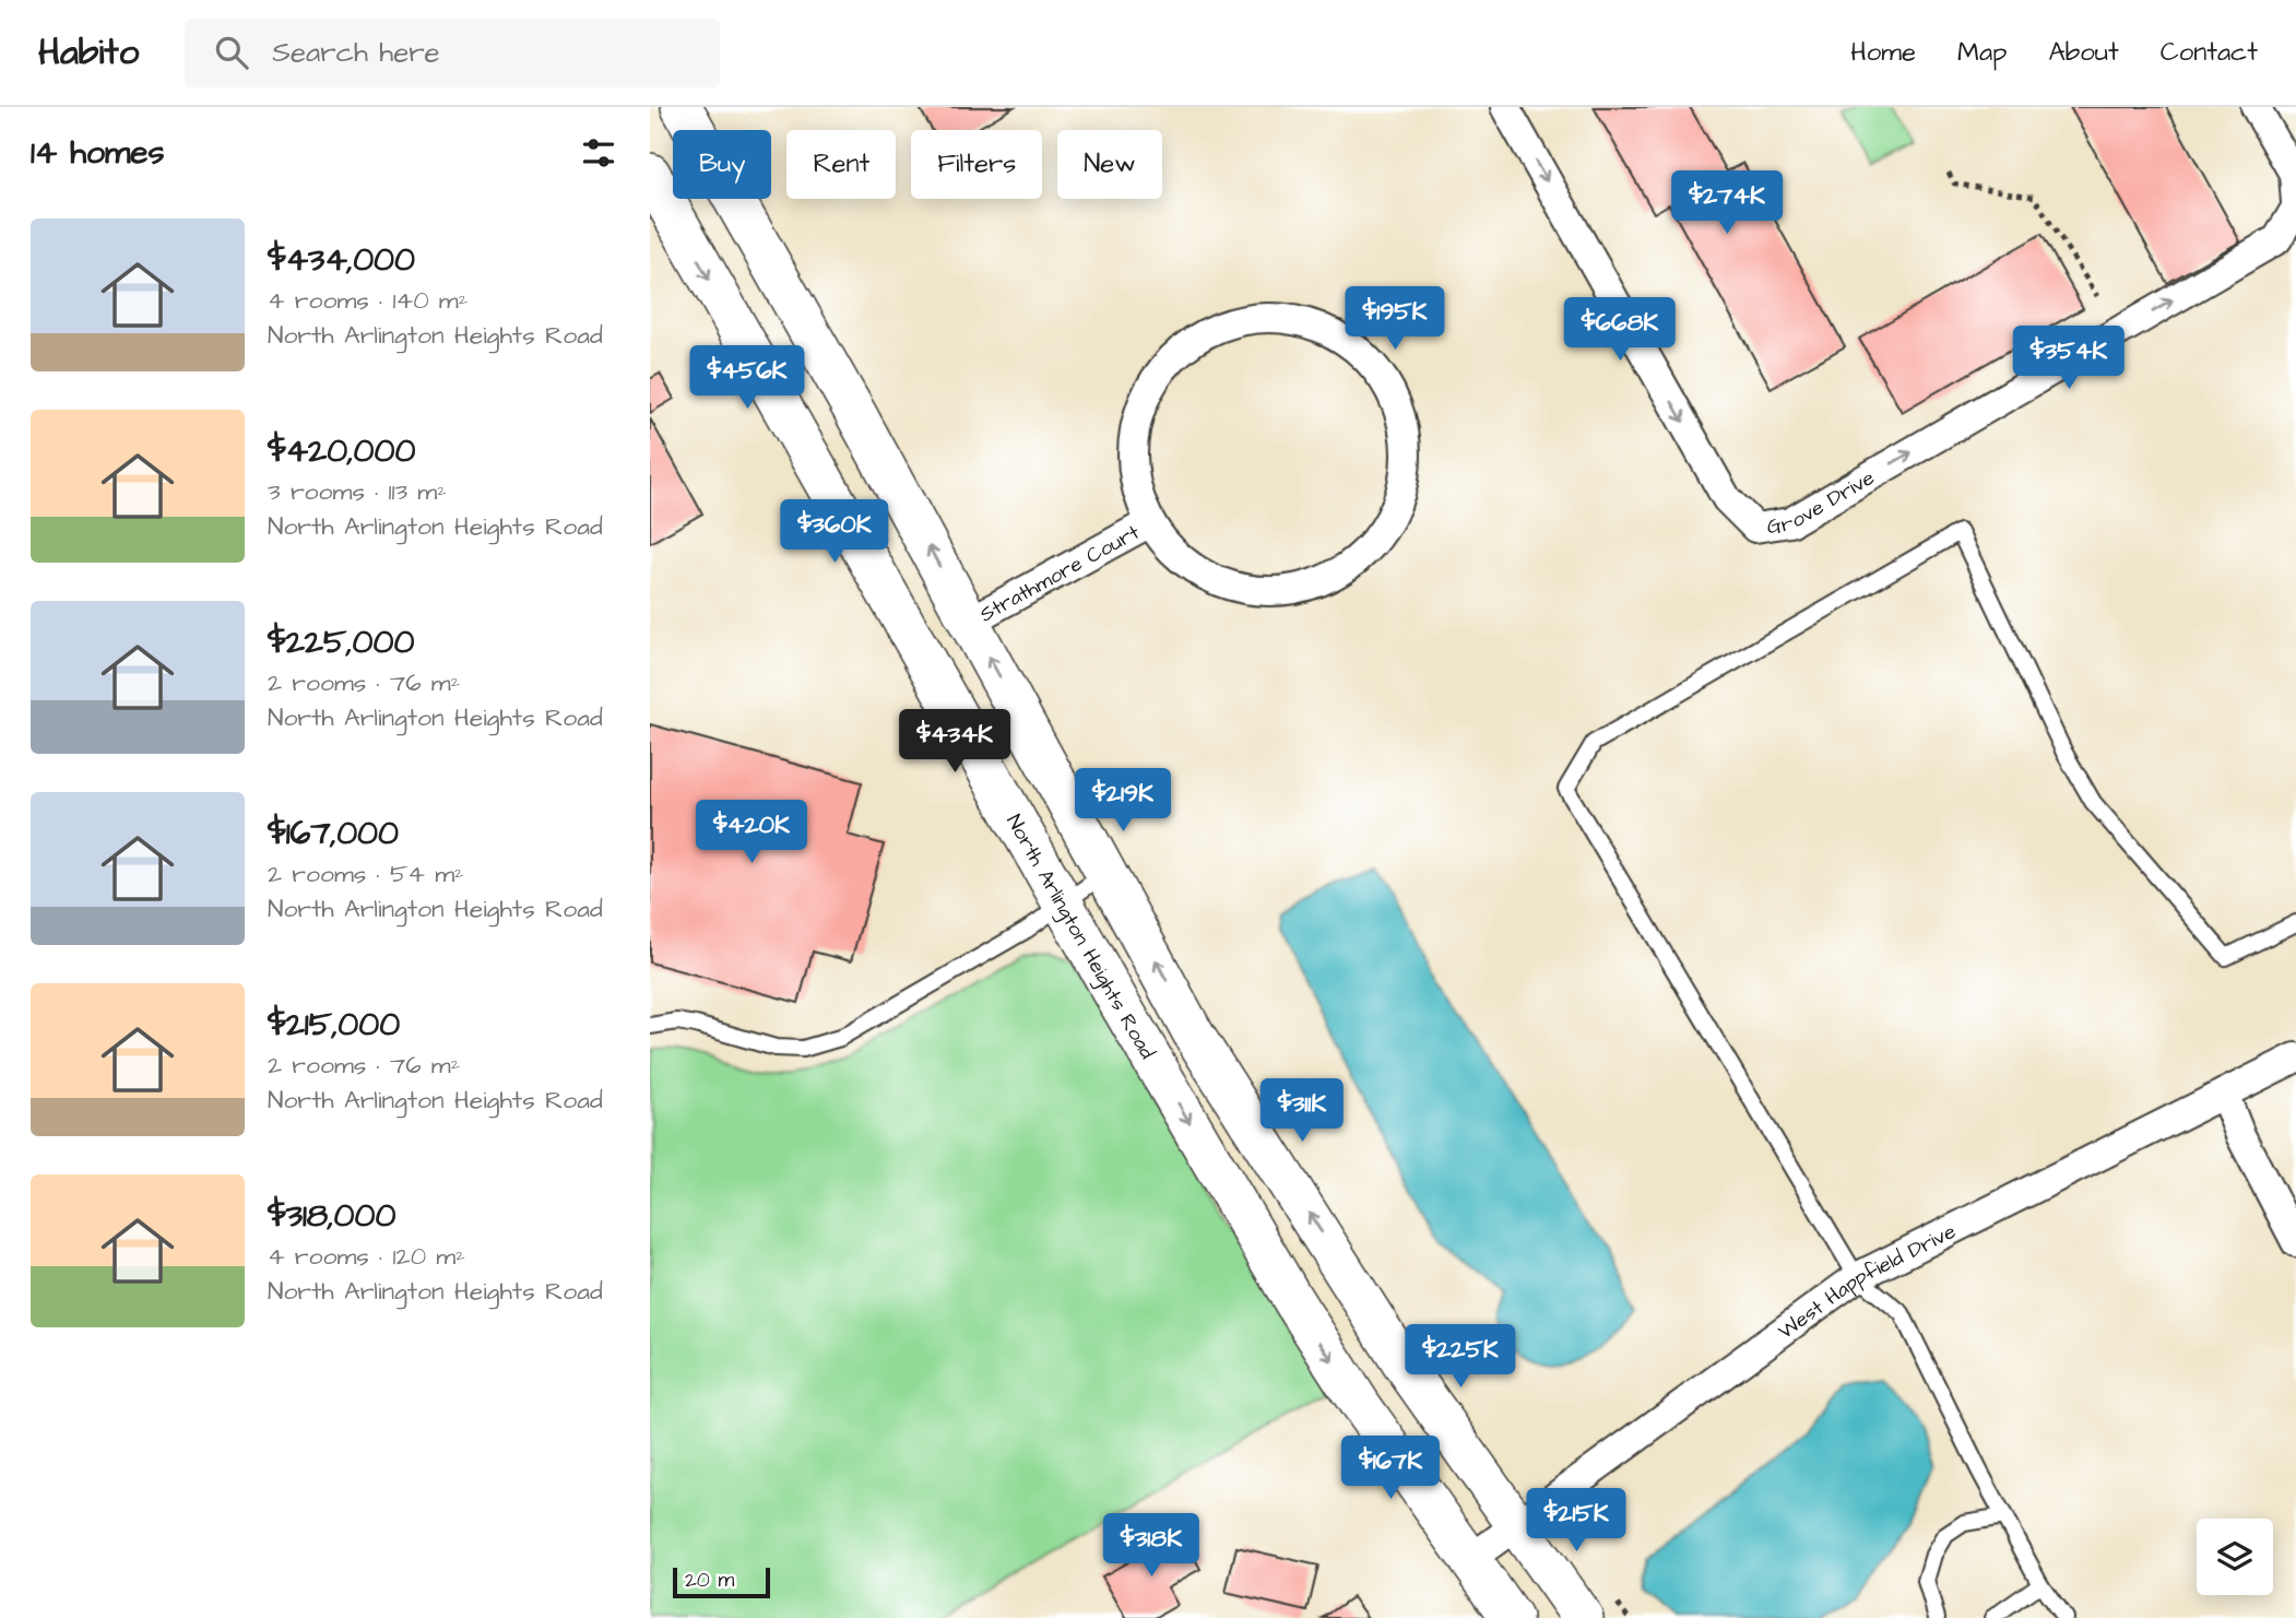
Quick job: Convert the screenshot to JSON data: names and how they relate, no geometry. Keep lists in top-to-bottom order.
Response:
{
  "streets": {
    "main road": ["North Arlington Heights Road"],
    "street": ["Grove Drive", "Strathmore Court", "West Happfield Drive"]
  },
  "crossings": [
    ["North Arlington Heights Road", "West Happfield Drive"]
  ],
  "scale_bar": "20 m",
  "page": {
    "header": "Habito",
    "search": "Search here",
    "nav": [
      "Home",
      "Map",
      "About",
      "Contact"
    ],
    "heading": "14 homes",
    "chip": [
      "Buy",
      "Rent",
      "Filters",
      "New"
    ],
    "price": [
      "$274K",
      "$195K",
      "$668K",
      "$354K",
      "$456K",
      "$360K",
      "$434K",
      "$219K",
      "$420K",
      "$311K",
      "$225K",
      "$167K",
      "$215K",
      "$318K"
    ],
    "list": [
      {
        "name": "$434,000",
        "note": "4 rooms · 140 m² · North Arlington Heights Road"
      },
      {
        "name": "$420,000",
        "note": "3 rooms · 113 m² · North Arlington Heights Road"
      },
      {
        "name": "$225,000",
        "note": "2 rooms · 76 m² · North Arlington Heights Road"
      },
      {
        "name": "$167,000",
        "note": "2 rooms · 54 m² · North Arlington Heights Road"
      },
      {
        "name": "$215,000",
        "note": "2 rooms · 76 m² · North Arlington Heights Road"
      },
      {
        "name": "$318,000",
        "note": "4 rooms · 120 m² · North Arlington Heights Road"
      }
    ],
    "scale": "20 m"
  }
}
